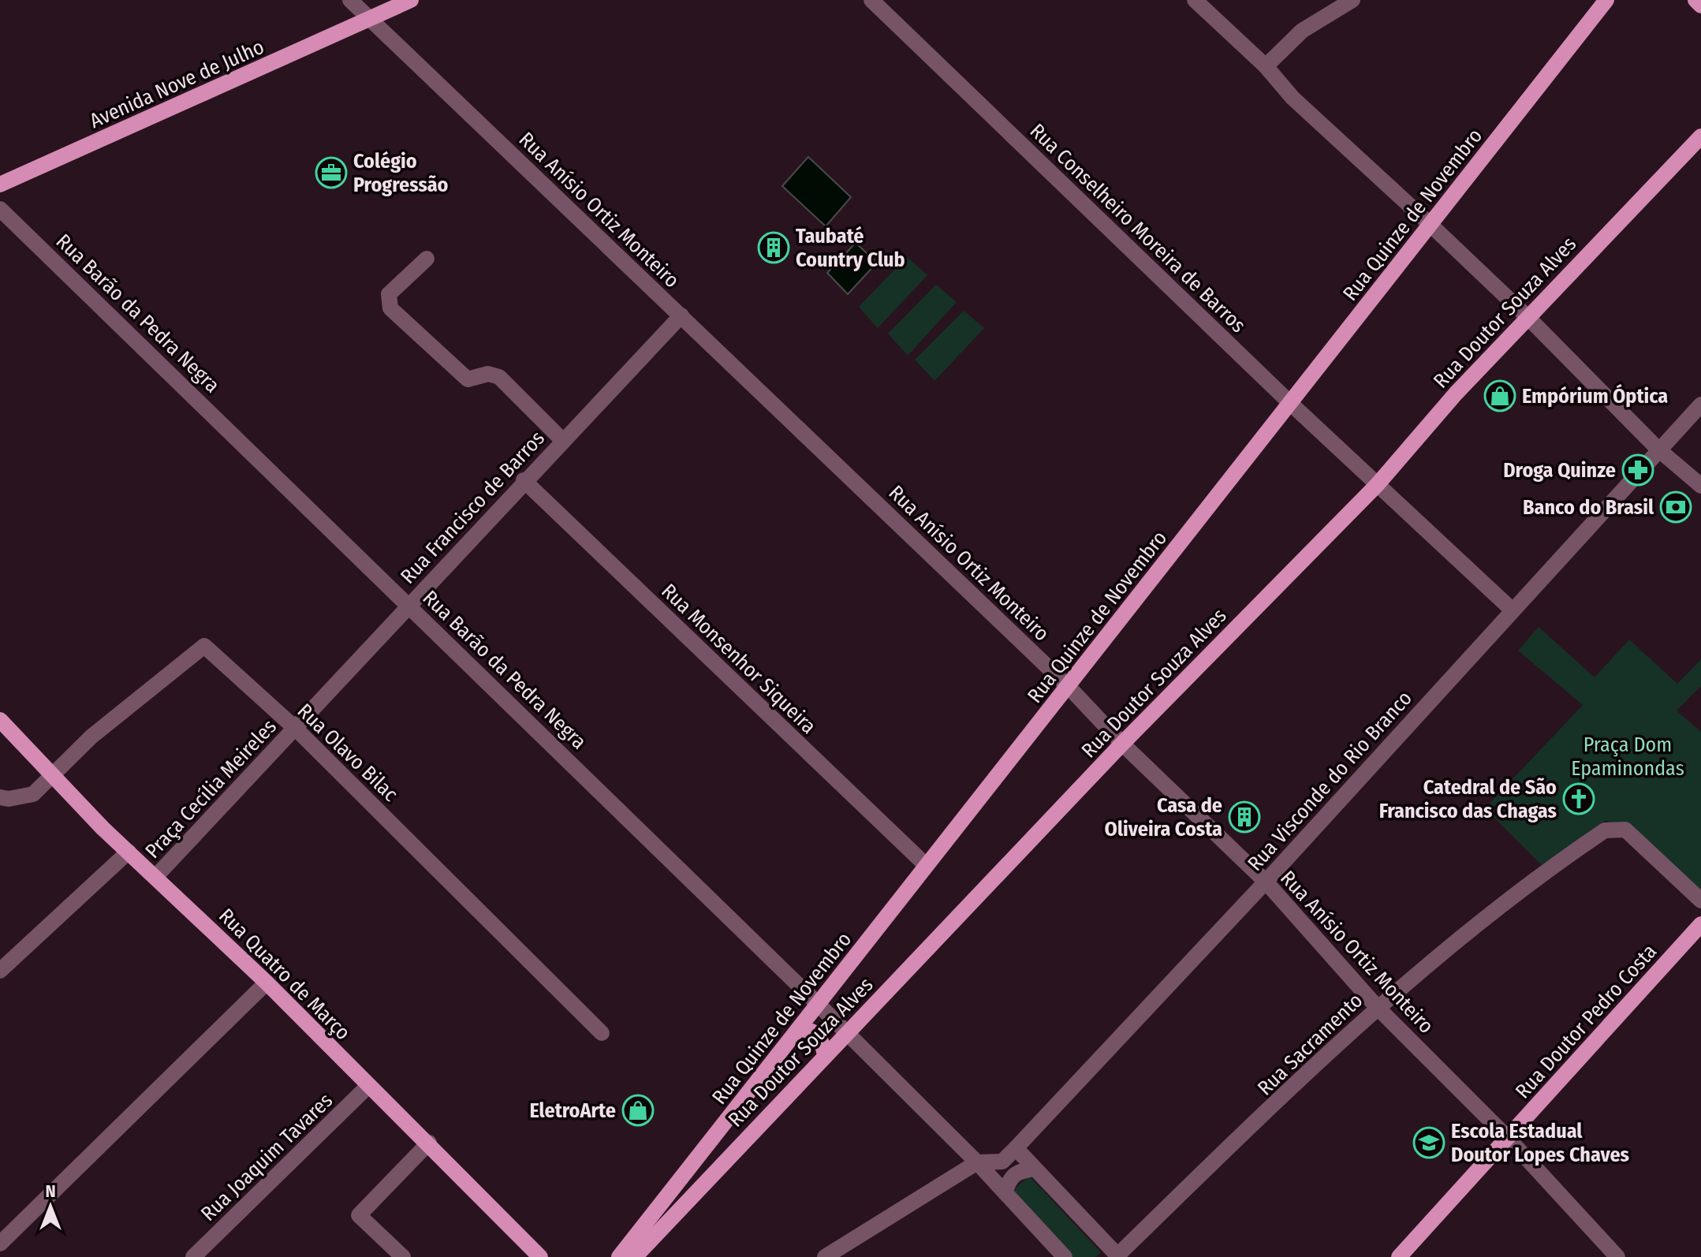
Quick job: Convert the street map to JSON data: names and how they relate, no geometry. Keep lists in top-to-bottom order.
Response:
{
  "streets": {
    "main road": [
      "Avenida Nove de Julho",
      "Rua Quinze de Novembro",
      "Rua Doutor Souza Alves",
      "Rua Quatro de Março",
      "Rua Doutor Pedro Costa"
    ],
    "street": [
      "Rua Anísio Ortiz Monteiro",
      "Rua Conselheiro Moreira de Barros",
      "Rua Barão da Pedra Negra",
      "Rua Francisco de Barros",
      "Rua Monsenhor Siqueira",
      "Rua Olavo Bilac",
      "Rua Visconde do Rio Branco",
      "Praça Cecília Meireles",
      "Rua Sacramento",
      "Rua Joaquim Tavares"
    ]
  },
  "crossings": [
    ["Avenida Nove de Julho", "Rua Anísio Ortiz Monteiro"],
    ["Rua Anísio Ortiz Monteiro", "Rua Quinze de Novembro"],
    ["Rua Anísio Ortiz Monteiro", "Rua Doutor Souza Alves"],
    ["Rua Anísio Ortiz Monteiro", "Rua Francisco de Barros"],
    ["Rua Anísio Ortiz Monteiro", "Rua Visconde do Rio Branco"],
    ["Rua Anísio Ortiz Monteiro", "Rua Doutor Pedro Costa"],
    ["Rua Anísio Ortiz Monteiro", "Rua Sacramento"],
    ["Rua Quinze de Novembro", "Rua Conselheiro Moreira de Barros"],
    ["Rua Quinze de Novembro", "Rua Barão da Pedra Negra"],
    ["Rua Quinze de Novembro", "Rua Monsenhor Siqueira"],
    ["Rua Conselheiro Moreira de Barros", "Rua Doutor Souza Alves"],
    ["Rua Conselheiro Moreira de Barros", "Rua Visconde do Rio Branco"],
    ["Rua Doutor Souza Alves", "Rua Barão da Pedra Negra"],
    ["Rua Barão da Pedra Negra", "Rua Francisco de Barros"],
    ["Rua Barão da Pedra Negra", "Rua Visconde do Rio Branco"],
    ["Rua Francisco de Barros", "Rua Monsenhor Siqueira"],
    ["Rua Francisco de Barros", "Rua Olavo Bilac"],
    ["Rua Francisco de Barros", "Praça Cecília Meireles"],
    ["Rua Olavo Bilac", "Praça Cecília Meireles"],
    ["Rua Olavo Bilac", "Rua Quatro de Março"],
    ["Praça Cecília Meireles", "Rua Quatro de Março"],
    ["Rua Quatro de Março", "Rua Joaquim Tavares"]
  ],
  "parks": ["Praça Dom Epaminondas"],
  "places": {
    "office": ["Colégio Progressão"],
    "building": ["Taubaté Country Club", "Casa de Oliveira Costa"],
    "shop": ["Empórium Óptica", "EletroArte"],
    "pharmacy": ["Droga Quinze"],
    "bank": ["Banco do Brasil"],
    "church": ["Catedral de São Francisco das Chagas"],
    "school or university": ["Escola Estadual Doutor Lopes Chaves"]
  },
  "north": "top"
}
